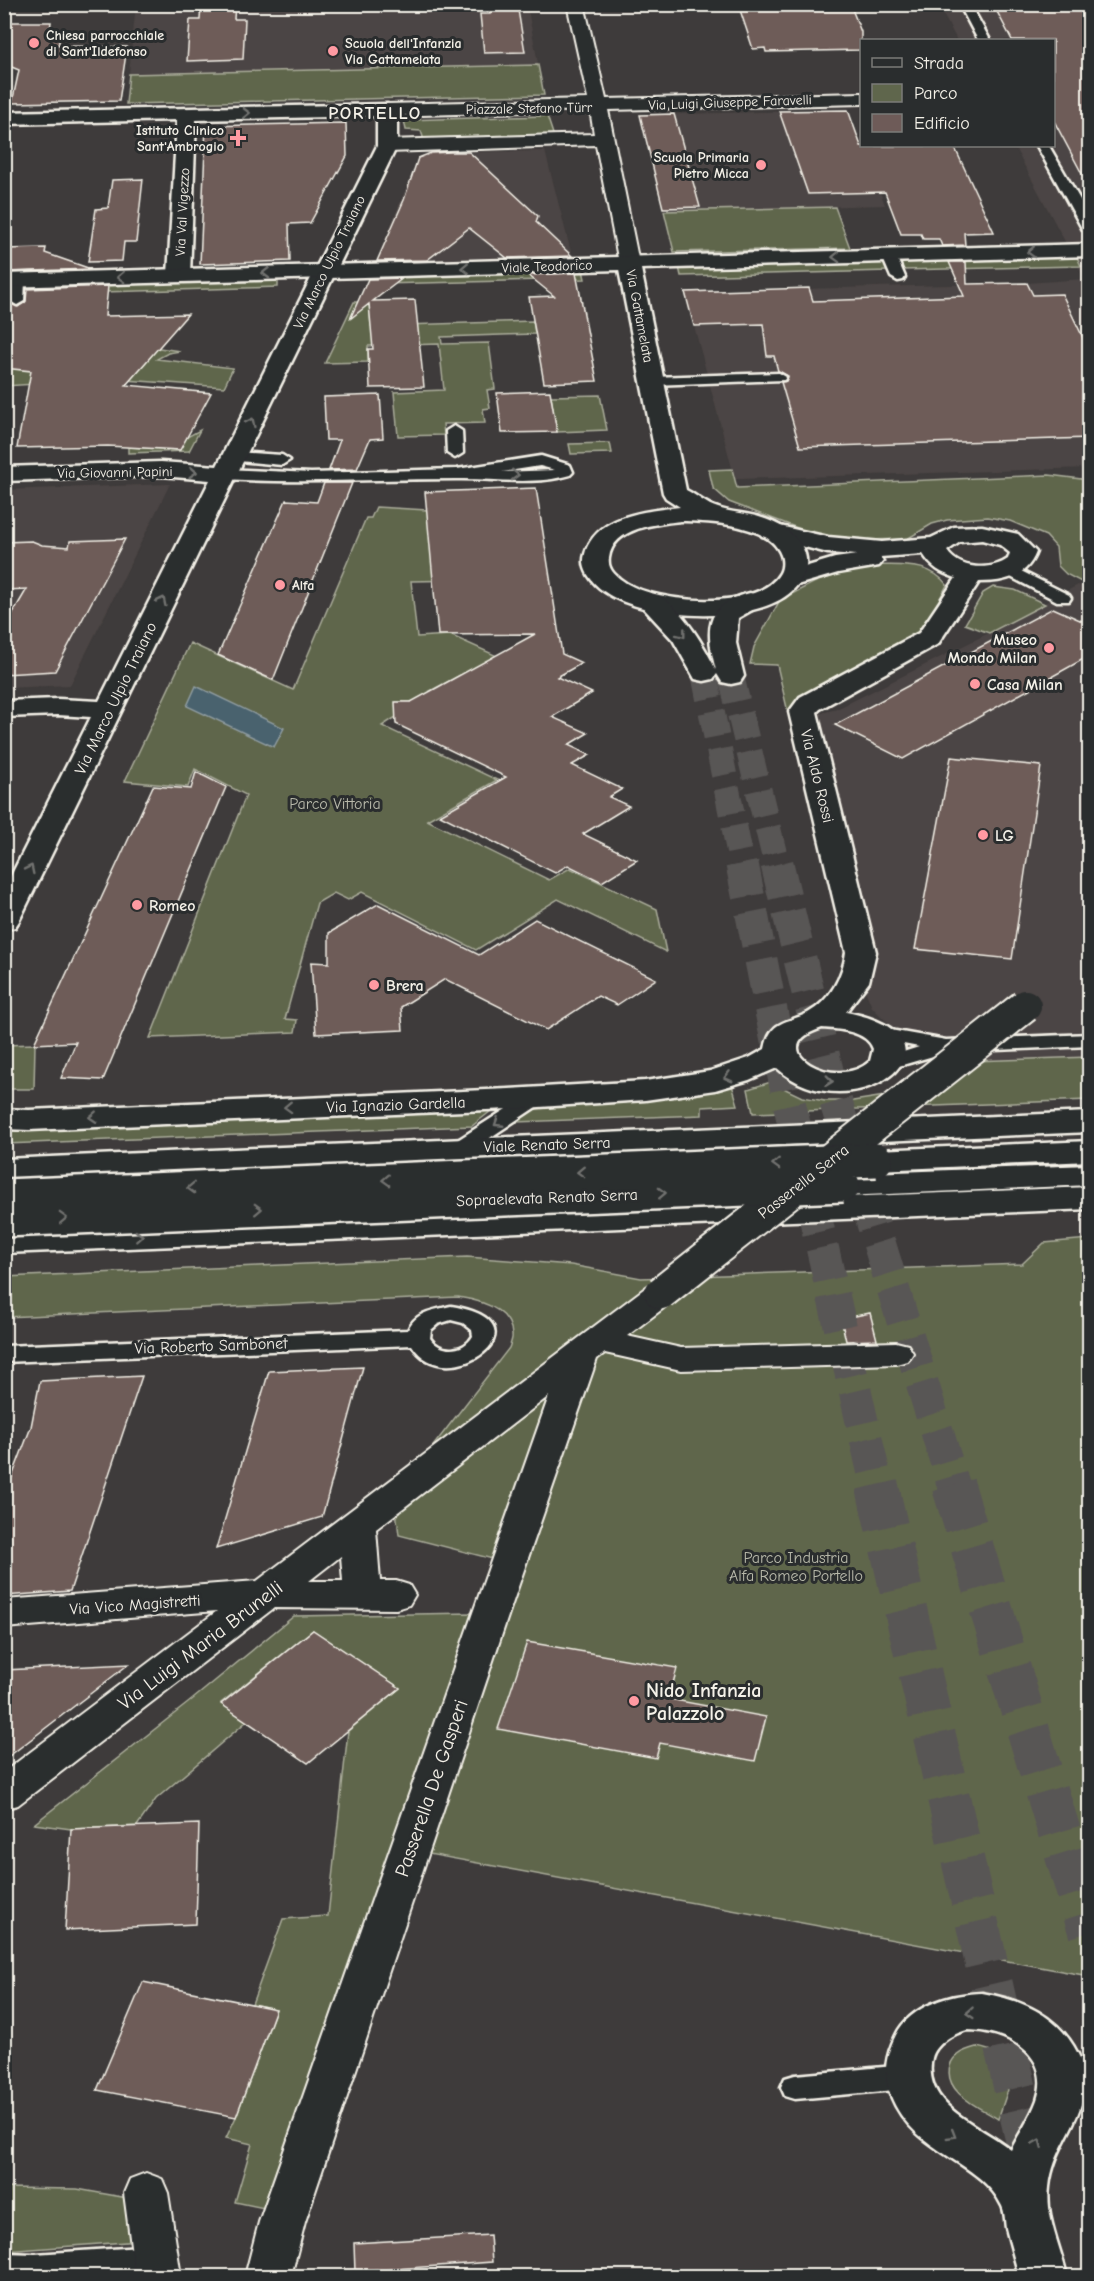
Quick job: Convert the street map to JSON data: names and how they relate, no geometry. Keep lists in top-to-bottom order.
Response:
{
  "streets": {
    "main road": [
      "Via Val Vigezzo",
      "Via Marco Ulpio Traiano",
      "Viale Teodorico",
      "Via Gattamelata",
      "Via Giovanni Papini",
      "Via Aldo Rossi",
      "Via Ignazio Gardella",
      "Viale Renato Serra",
      "Sopraelevata Renato Serra"
    ],
    "street": [
      "Via Luigi Giuseppe Faravelli",
      "Piazzale Stefano Türr",
      "Passerella Serra",
      "Via Vico Magistretti",
      "Via Luigi Maria Brunelli",
      "Passerella De Gasperi"
    ],
    "lane": ["Via Roberto Sambonet"]
  },
  "crossings": [
    ["Via Luigi Giuseppe Faravelli", "Piazzale Stefano Türr"],
    ["Piazzale Stefano Türr", "Via Marco Ulpio Traiano"],
    ["Piazzale Stefano Türr", "Via Gattamelata"],
    ["Via Val Vigezzo", "Viale Teodorico"],
    ["Via Marco Ulpio Traiano", "Viale Teodorico"],
    ["Via Marco Ulpio Traiano", "Via Giovanni Papini"],
    ["Viale Teodorico", "Via Gattamelata"],
    ["Via Aldo Rossi", "Via Ignazio Gardella"],
    ["Passerella Serra", "Via Luigi Maria Brunelli"],
    ["Passerella Serra", "Passerella De Gasperi"],
    ["Via Vico Magistretti", "Via Luigi Maria Brunelli"]
  ],
  "one_way": ["Via Marco Ulpio Traiano"],
  "districts": ["PORTELLO"],
  "parks": ["Parco Vittoria", "Parco Industria Alfa Romeo Portello"],
  "places": {
    "other": [
      "Chiesa parrocchiale di Sant'Ildefonso",
      "Scuola dell'Infanzia Via Gattamelata",
      "Scuola Primaria Pietro Micca",
      "Alfa",
      "Museo Mondo Milan",
      "Casa Milan",
      "LG",
      "Romeo",
      "Brera",
      "Nido Infanzia Palazzolo"
    ],
    "health": ["Istituto Clinico Sant'Ambrogio"]
  },
  "legend": ["Strada", "Parco", "Edificio"]
}
